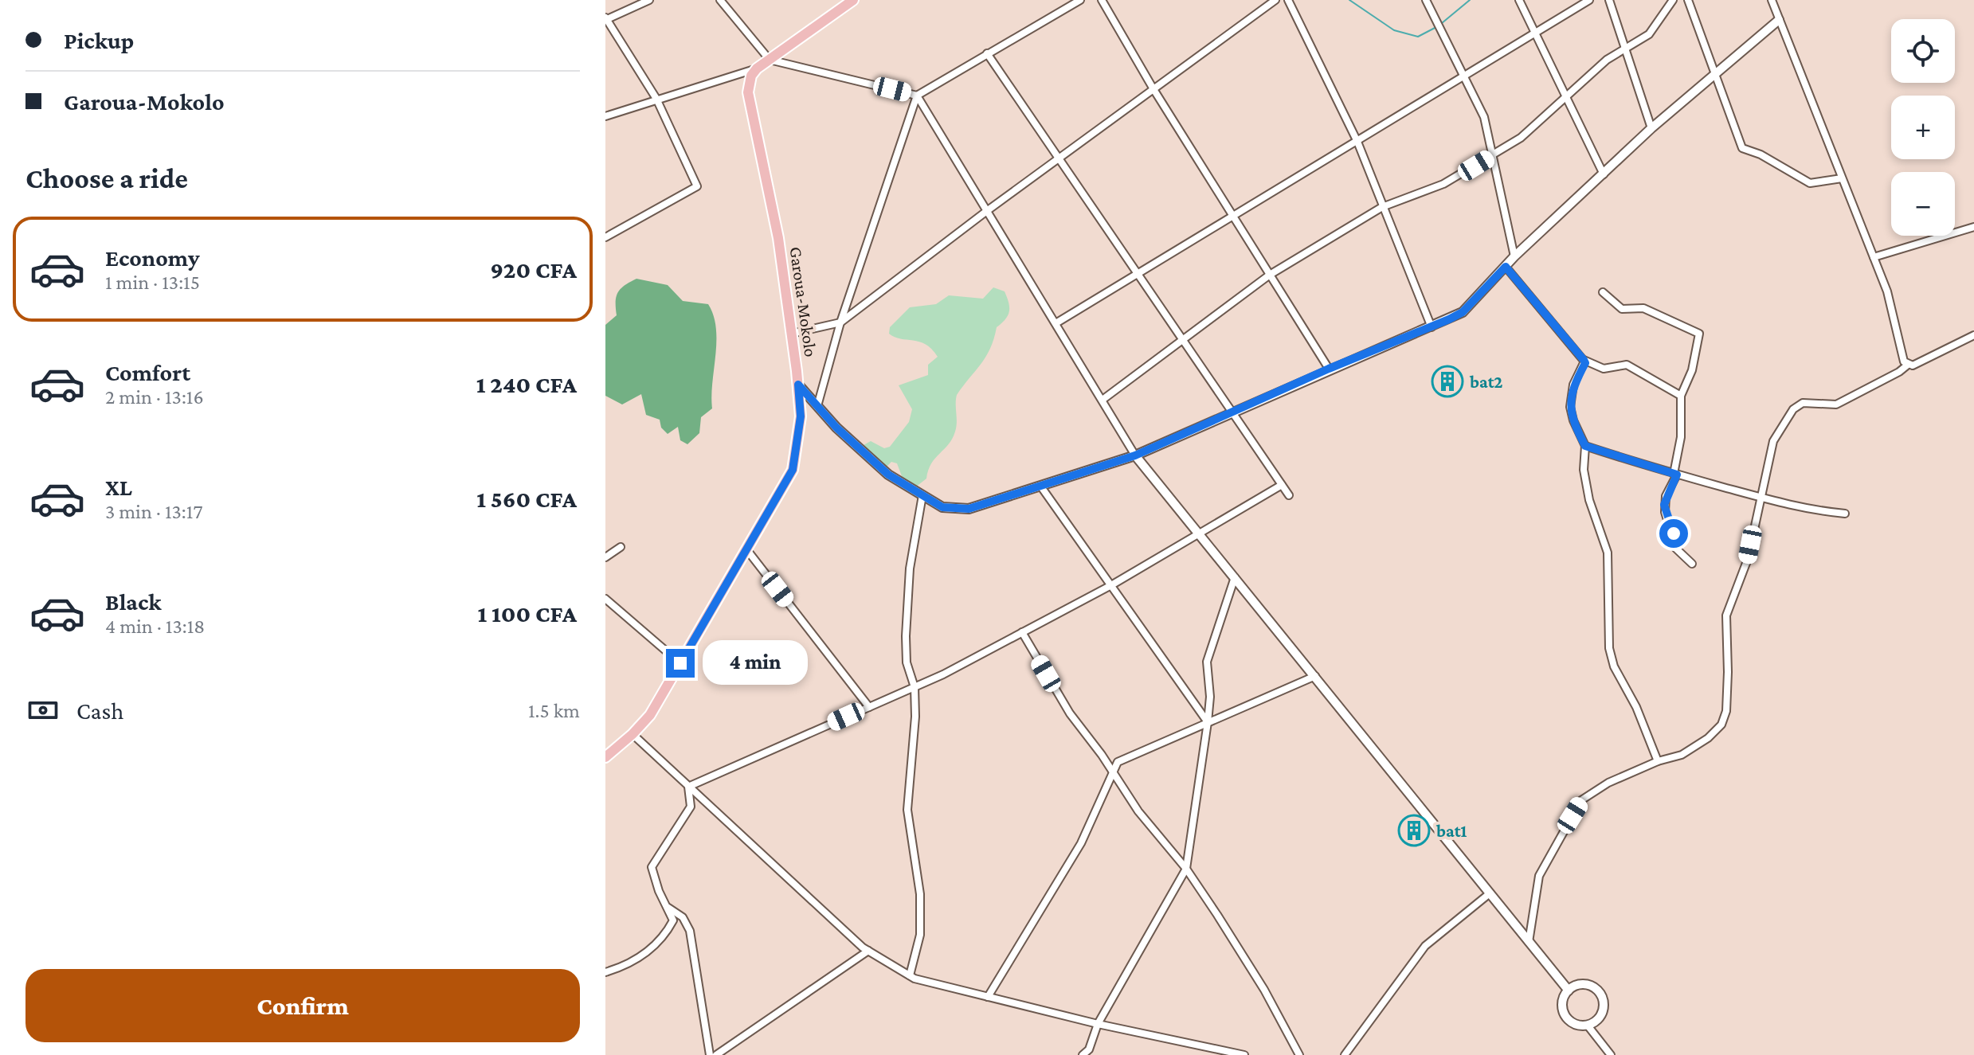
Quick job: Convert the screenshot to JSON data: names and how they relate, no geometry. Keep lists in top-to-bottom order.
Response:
{
  "streets": {
    "main road": ["Garoua-Mokolo"]
  },
  "places": {
    "building": ["bat2", "bat1"]
  },
  "page": {
    "banner": ["Pickup", "Garoua-Mokolo"],
    "map_buttons": ["+", "−"],
    "heading": "Choose a ride",
    "list": [
      {
        "name": "Economy",
        "note": "1 min · 13:15",
        "value": "920 CFA"
      },
      {
        "name": "Comfort",
        "note": "2 min · 13:16",
        "value": "1 240 CFA"
      },
      {
        "name": "XL",
        "note": "3 min · 13:17",
        "value": "1 560 CFA"
      },
      {
        "name": "Black",
        "note": "4 min · 13:18",
        "value": "1 100 CFA"
      }
    ],
    "bubble": "4 min",
    "pay": ["Cash", "1.5 km"],
    "buttons": "Confirm"
  }
}
